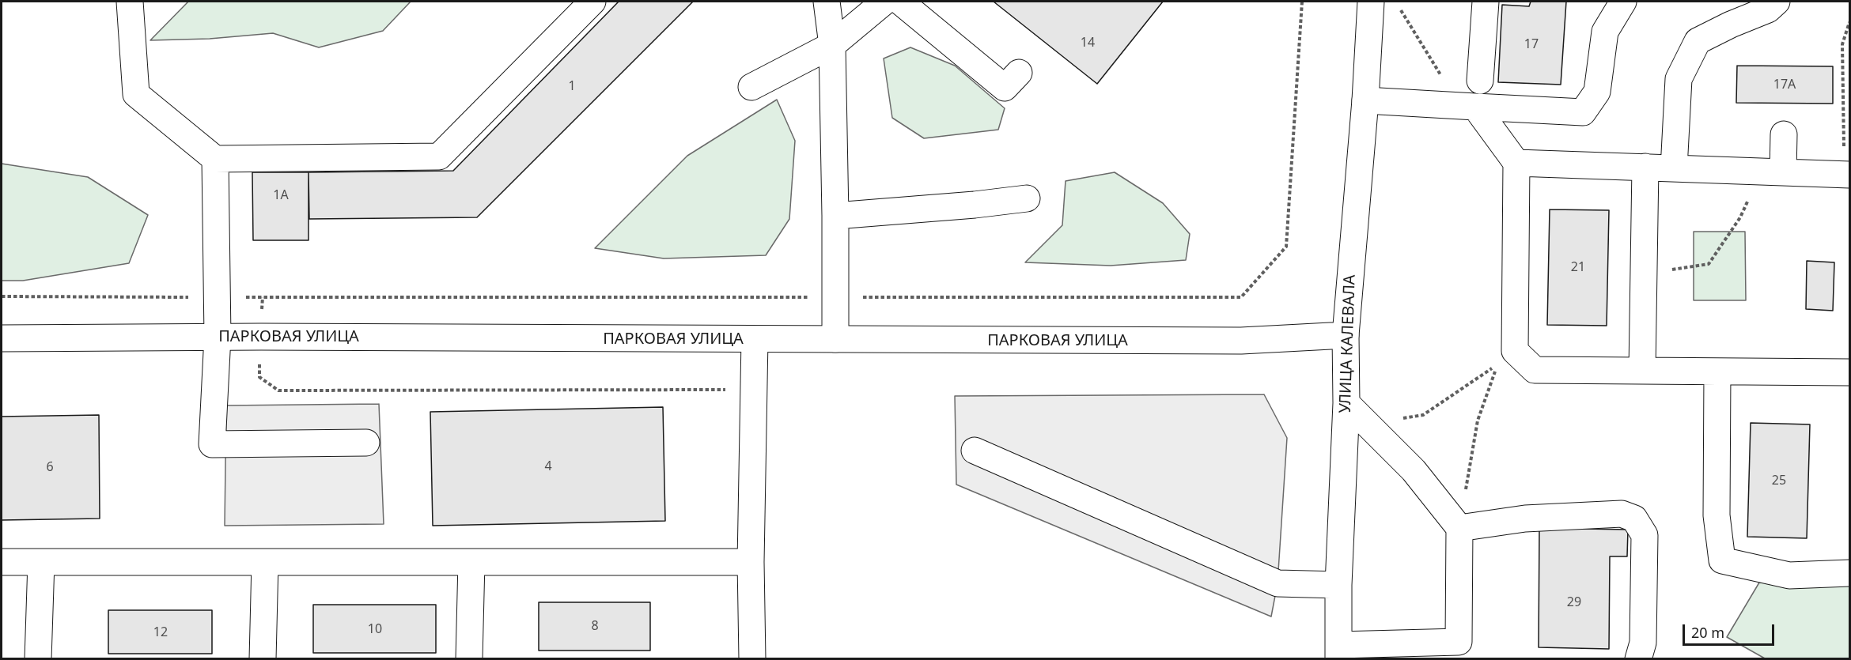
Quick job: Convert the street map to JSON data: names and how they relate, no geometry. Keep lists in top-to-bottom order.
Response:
{
  "streets": {
    "main road": ["ПАРКОВАЯ УЛИЦА", "УЛИЦА КАЛЕВАЛА"]
  },
  "crossings": [
    ["ПАРКОВАЯ УЛИЦА", "УЛИЦА КАЛЕВАЛА"]
  ],
  "house_numbers": [
    "14",
    "17",
    "17А",
    "1",
    "1А",
    "21",
    "4",
    "6",
    "25",
    "29",
    "8",
    "10",
    "12"
  ],
  "scale_bar": "20 m"
}
